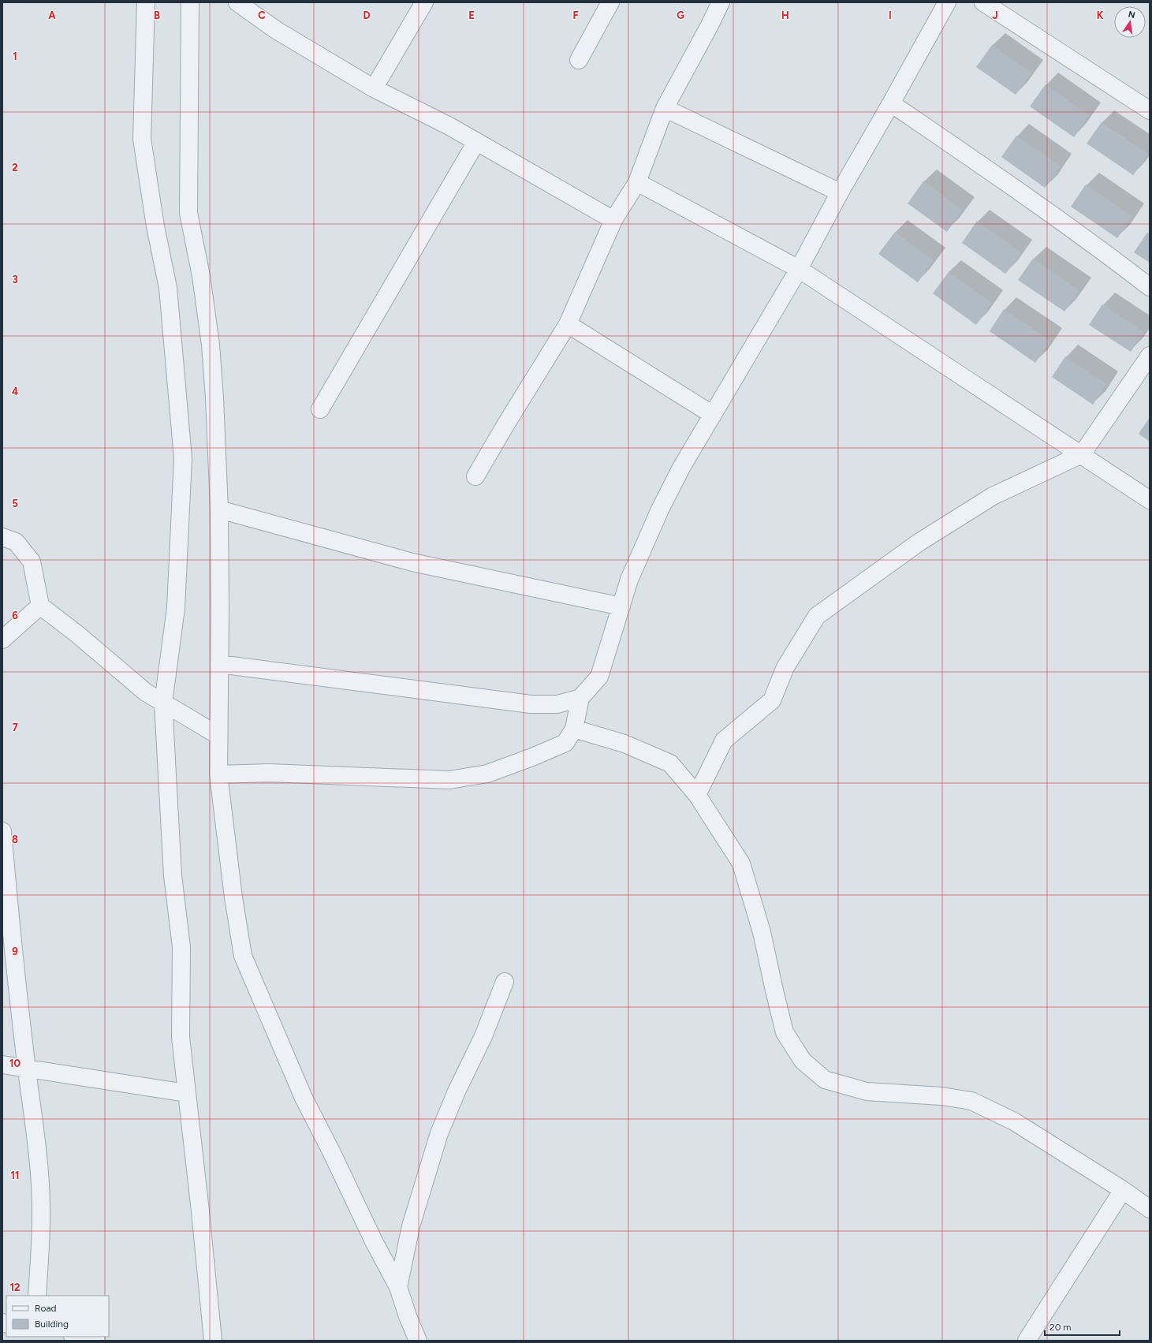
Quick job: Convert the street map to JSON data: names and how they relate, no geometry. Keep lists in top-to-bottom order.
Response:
{
  "legend": ["Road", "Building"],
  "scale_bar": "20 m",
  "north": "top",
  "grid": {
    "columns": [
      "A",
      "B",
      "C",
      "D",
      "E",
      "F",
      "G",
      "H",
      "I",
      "J",
      "K"
    ],
    "rows": [
      "1",
      "2",
      "3",
      "4",
      "5",
      "6",
      "7",
      "8",
      "9",
      "10",
      "11",
      "12"
    ]
  }
}
